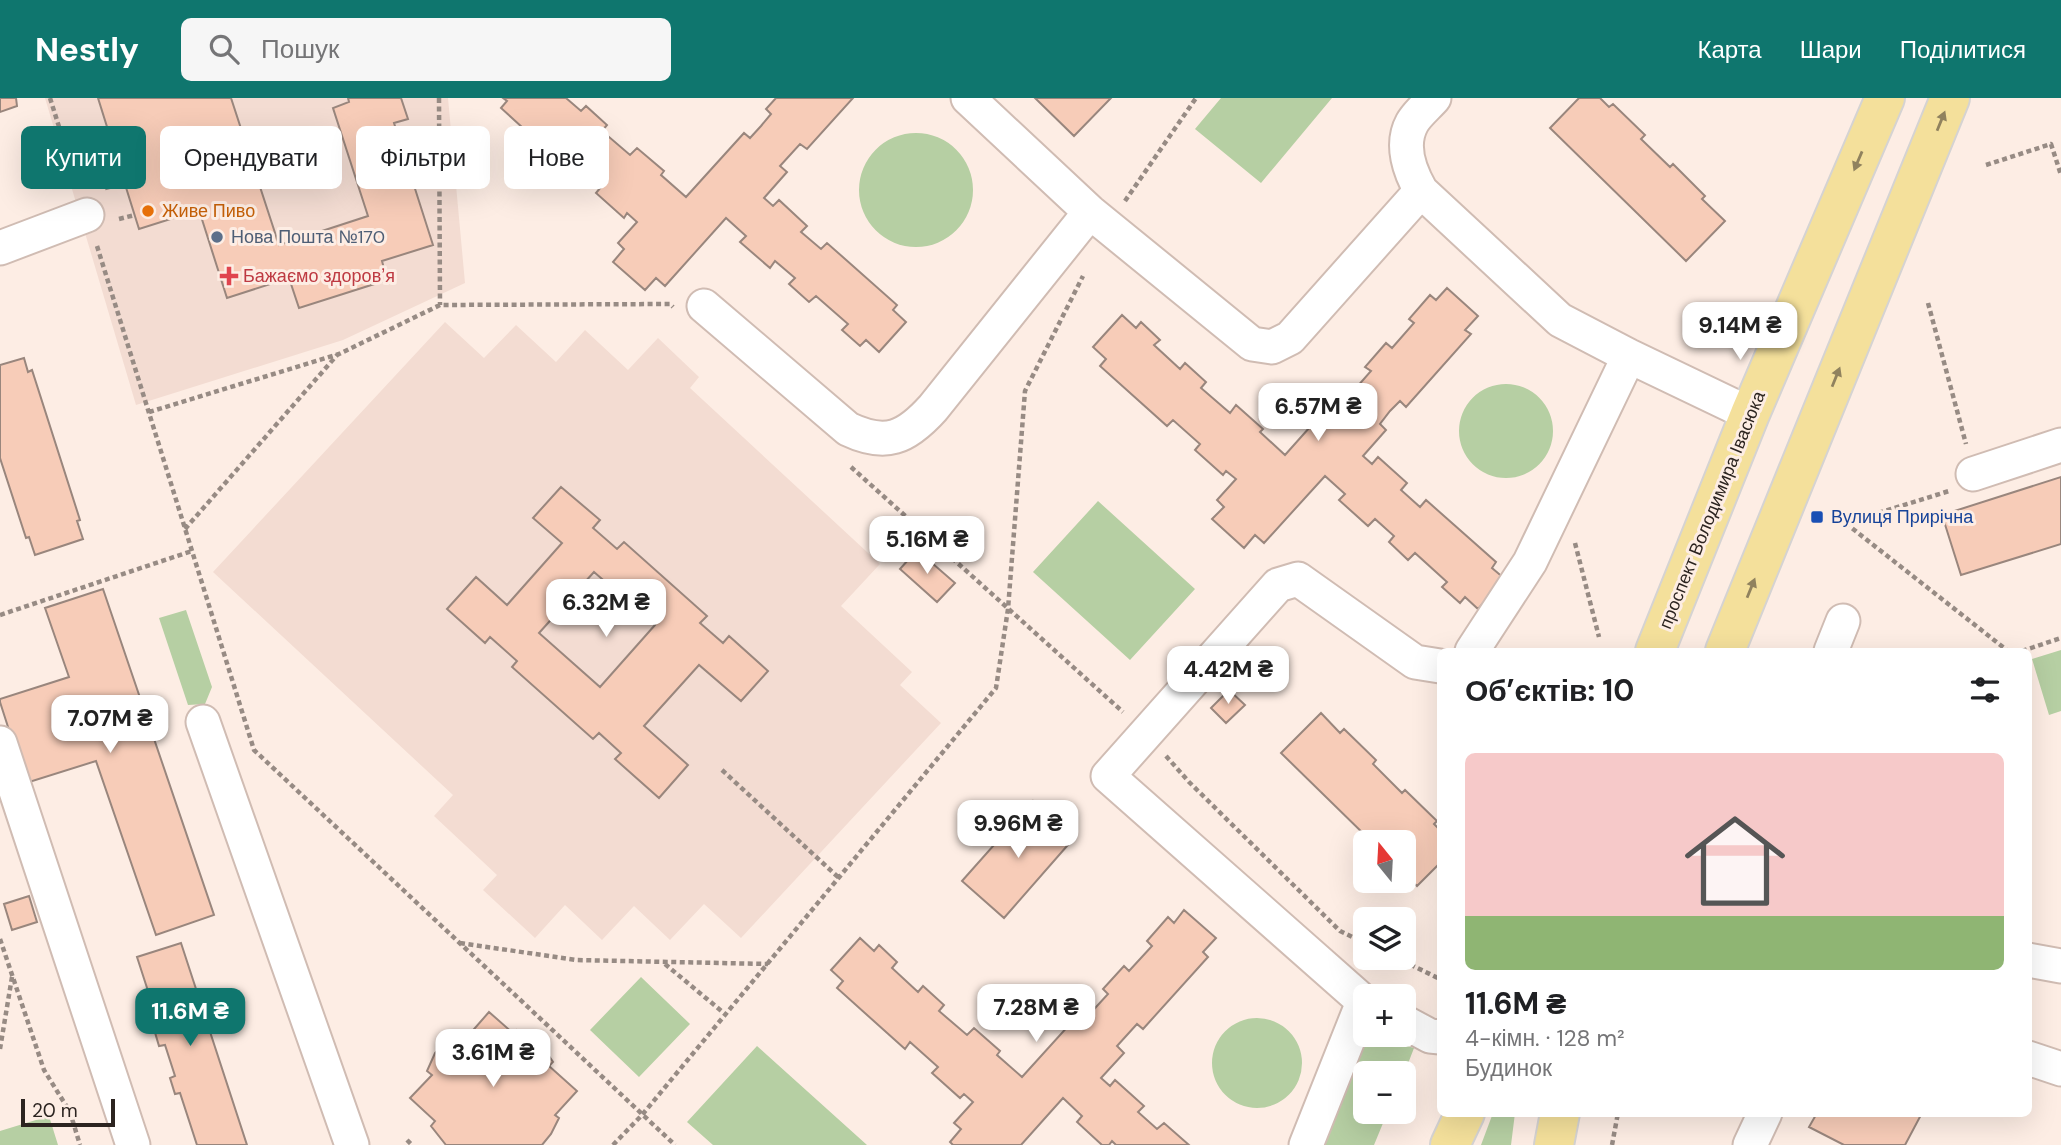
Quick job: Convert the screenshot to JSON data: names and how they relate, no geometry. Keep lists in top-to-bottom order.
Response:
{
  "streets": {
    "main road": ["проспект Володимира Івасюка"]
  },
  "places": {
    "other": ["Живе Пиво", "Нова Пошта №170"],
    "health": ["Бажаємо здоровʼя"],
    "transit": ["Вулиця Прирічна"]
  },
  "scale_bar": "20 m",
  "north": "top",
  "page": {
    "header": "Nestly",
    "search": "Пошук",
    "nav": ["Карта", "Шари", "Поділитися"],
    "chip": [
      "Купити",
      "Орендувати",
      "Фільтри",
      "Нове"
    ],
    "price": [
      "9.14M ₴",
      "6.57M ₴",
      "5.16M ₴",
      "6.32M ₴",
      "4.42M ₴",
      "7.07M ₴",
      "9.96M ₴",
      "7.28M ₴",
      "11.6M ₴",
      "3.61M ₴"
    ],
    "heading": "Об’єктів: 10",
    "list": [
      {
        "name": "11.6M ₴",
        "note": "4-кімн. · 128 m² · Будинок"
      }
    ],
    "map_buttons": ["+", "−"],
    "scale": "20 m"
  }
}
